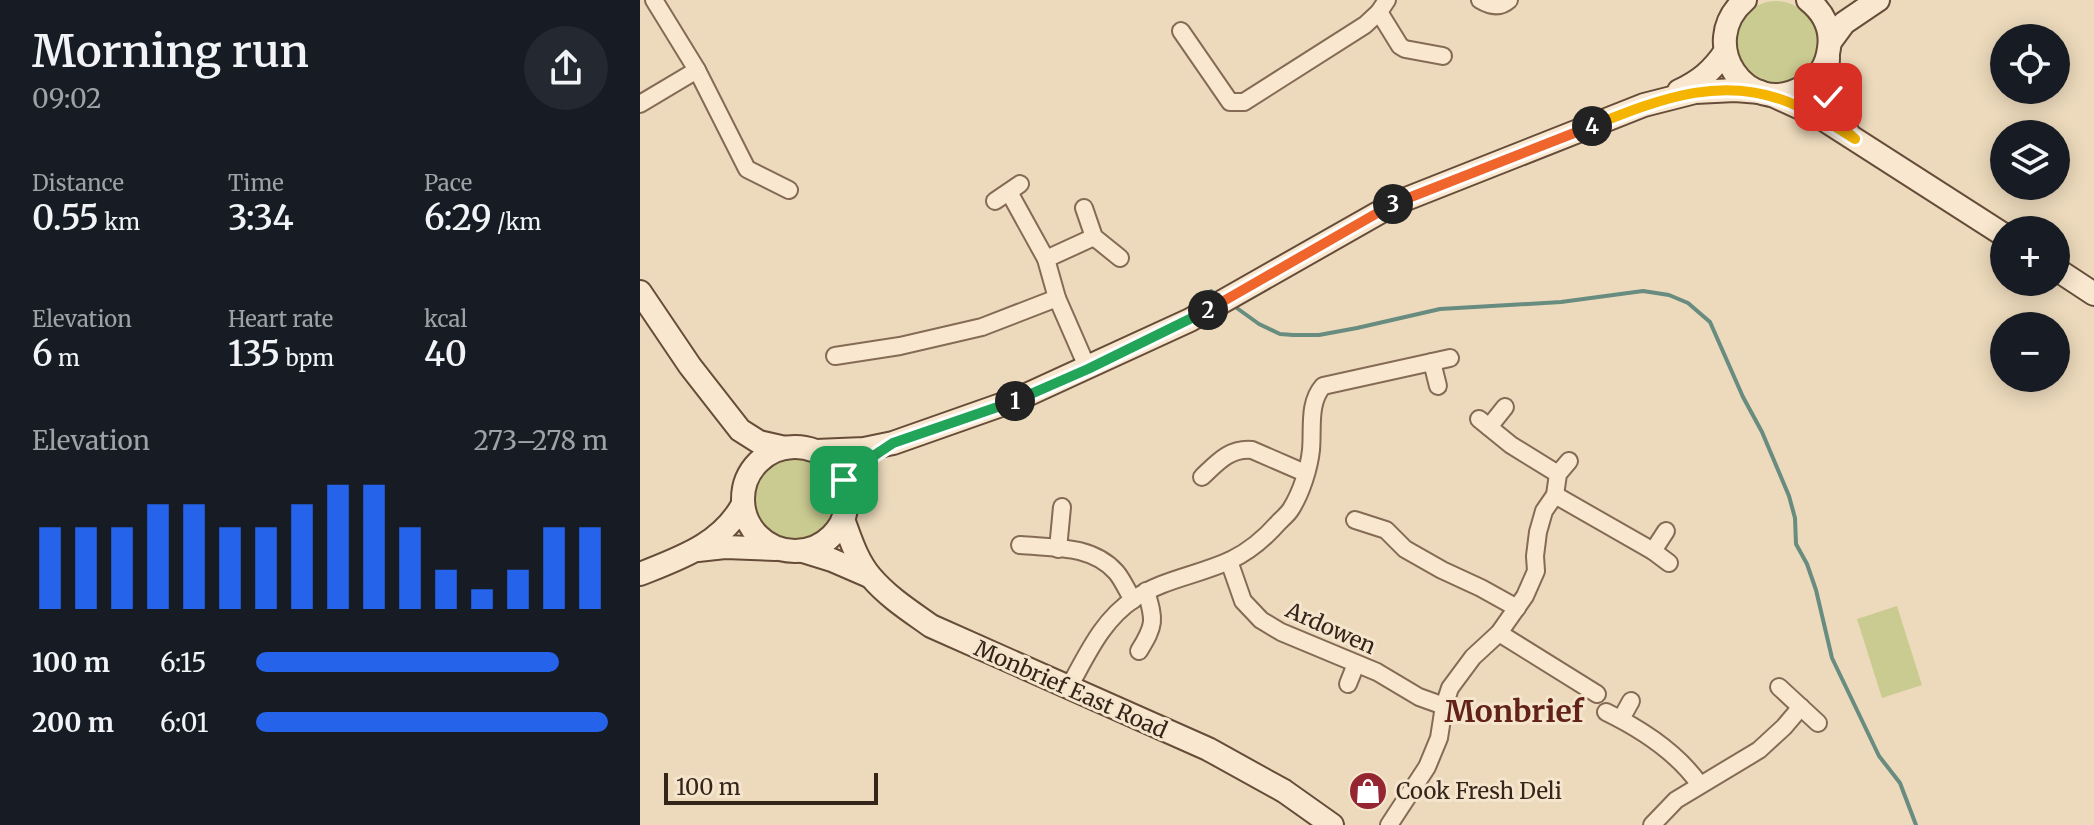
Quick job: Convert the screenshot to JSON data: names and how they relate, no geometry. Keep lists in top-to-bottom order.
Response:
{
  "streets": {
    "main road": ["Monbrief East Road"],
    "street": ["Ardowen"]
  },
  "districts": ["Monbrief"],
  "places": {
    "shop": ["Cook Fresh Deli"]
  },
  "scale_bar": "100 m",
  "page": {
    "heading": ["Morning run", "09:02"],
    "map_buttons": ["+", "−"],
    "pins": [
      "4",
      "3",
      "2",
      "1"
    ],
    "stats": [
      ["Distance", "0.55 km"],
      ["Time", "3:34"],
      ["Pace", "6:29 /km"],
      ["Elevation", "6 m"],
      ["Heart rate", "135 bpm"],
      ["kcal", "40"]
    ],
    "chart": ["Elevation", "273–278 m"],
    "list": [
      {
        "name": "100 m",
        "note": "6:15"
      },
      {
        "name": "200 m",
        "note": "6:01"
      }
    ],
    "scale": "100 m"
  }
}
